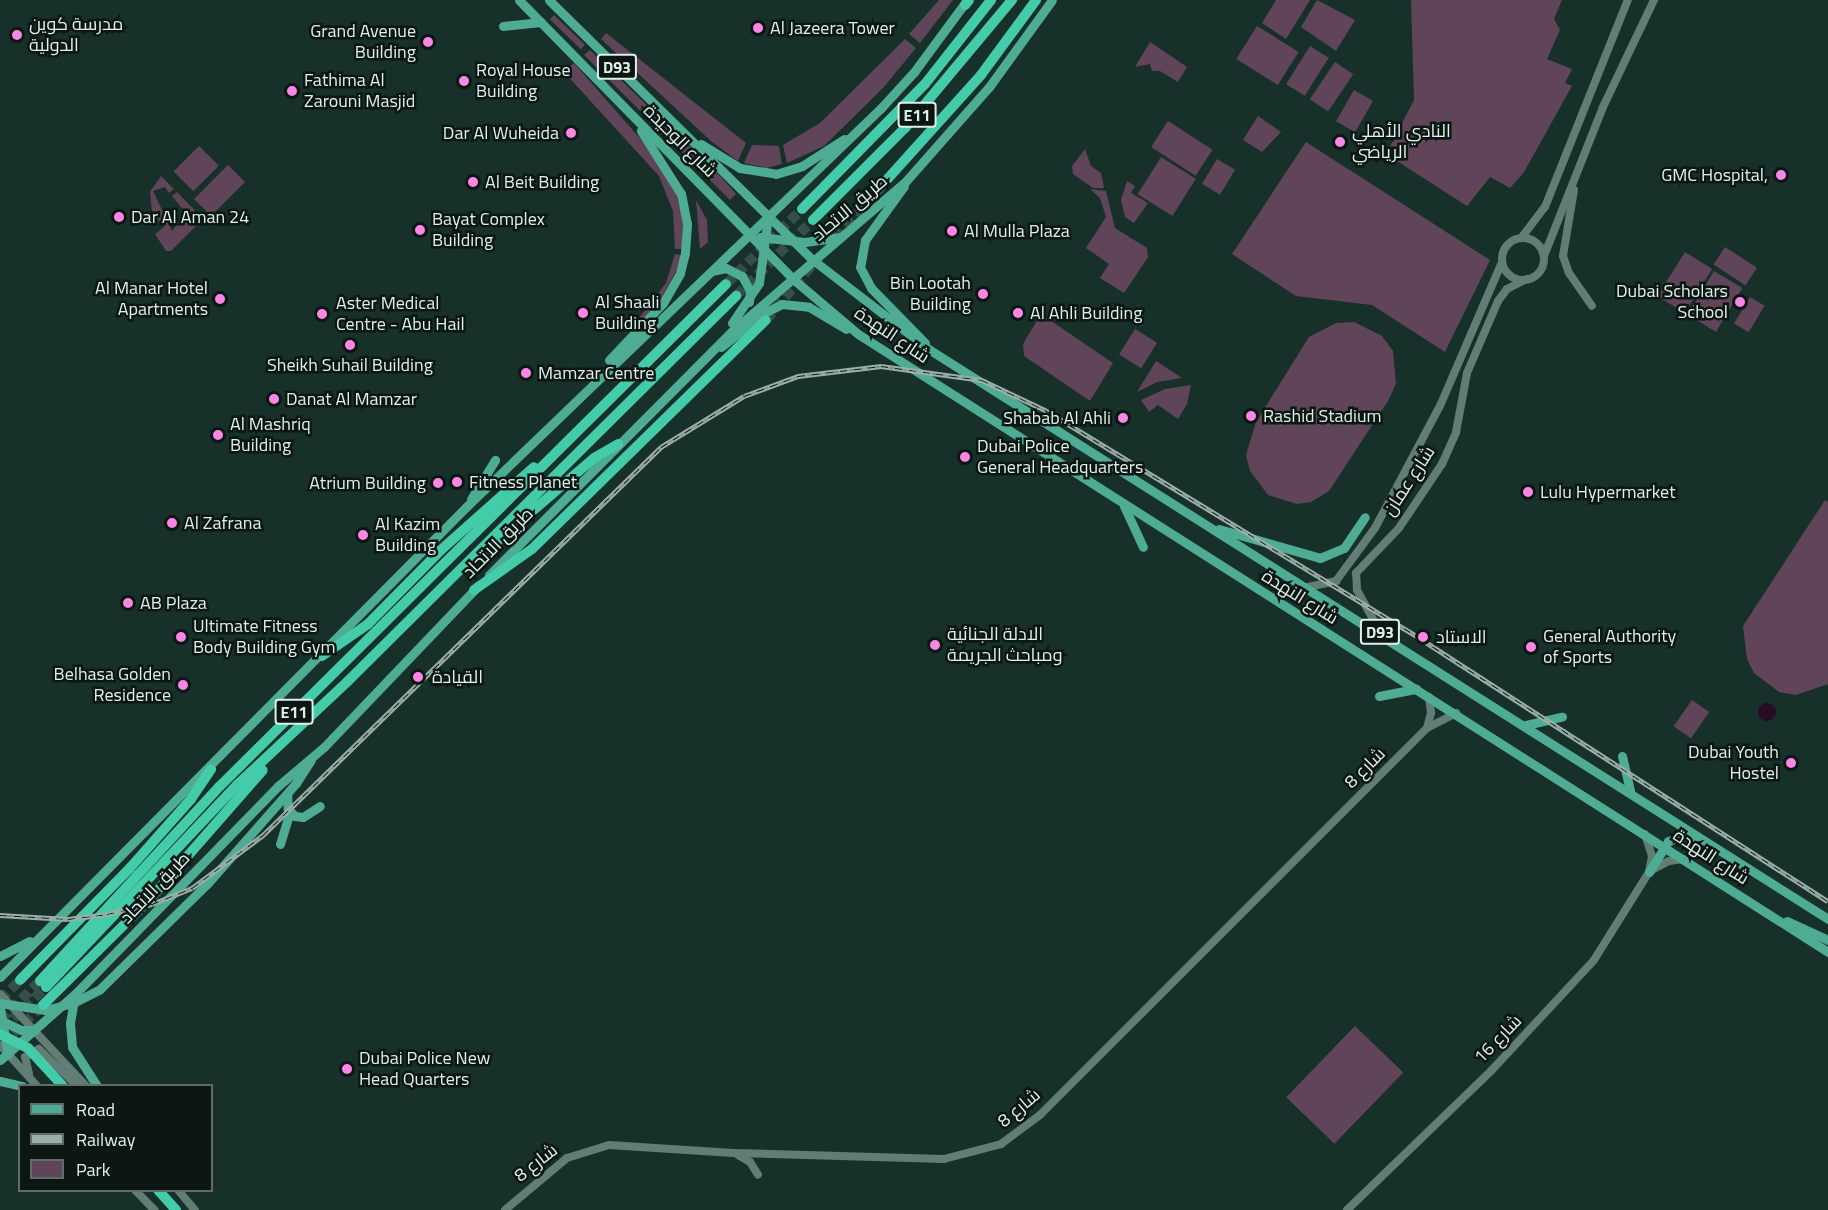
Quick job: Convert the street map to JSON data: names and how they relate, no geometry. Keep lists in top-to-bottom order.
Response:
{
  "streets": {
    "highway": ["E11", "طريق الاتحاد"],
    "main road": ["D93", "شارع الوحيدة", "شارع النهدة"],
    "street": ["شارع عمان", "شارع 8", "شارع 16"]
  },
  "crossings": [
    ["E11", "شارع الوحيدة"],
    ["شارع الوحيدة", "طريق الاتحاد"],
    ["شارع الوحيدة", "شارع النهدة"],
    ["طريق الاتحاد", "شارع النهدة"],
    ["شارع النهدة", "شارع عمان"],
    ["شارع النهدة", "شارع 8"]
  ],
  "places": [
    "Al Jazeera Tower",
    "مدرسة كوين الدولية",
    "Grand Avenue Building",
    "Royal House Building",
    "Fathima Al Zarouni Masjid",
    "Dar Al Wuheida",
    "النادي الأهلي الرياضي",
    "GMC Hospital,",
    "Al Beit Building",
    "Dar Al Aman 24",
    "Bayat Complex Building",
    "Al Mulla Plaza",
    "Bin Lootah Building",
    "Al Manar Hotel Apartments",
    "Dubai Scholars School",
    "Al Shaali Building",
    "Al Ahli Building",
    "Aster Medical Centre - Abu Hail",
    "Sheikh Suhail Building",
    "Mamzar Centre",
    "Danat Al Mamzar",
    "Rashid Stadium",
    "Shabab Al Ahli",
    "Al Mashriq Building",
    "Dubai Police General Headquarters",
    "Fitness Planet",
    "Atrium Building",
    "Lulu Hypermarket",
    "Al Zafrana",
    "Al Kazim Building",
    "AB Plaza",
    "Ultimate Fitness Body Building Gym",
    "الاستاد",
    "الادلة الجنائية ومباحث الجريمة",
    "General Authority of Sports",
    "القيادة",
    "Belhasa Golden Residence",
    "Dubai Youth Hostel",
    "Dubai Police New Head Quarters"
  ],
  "legend": ["Road", "Railway", "Park"]
}
